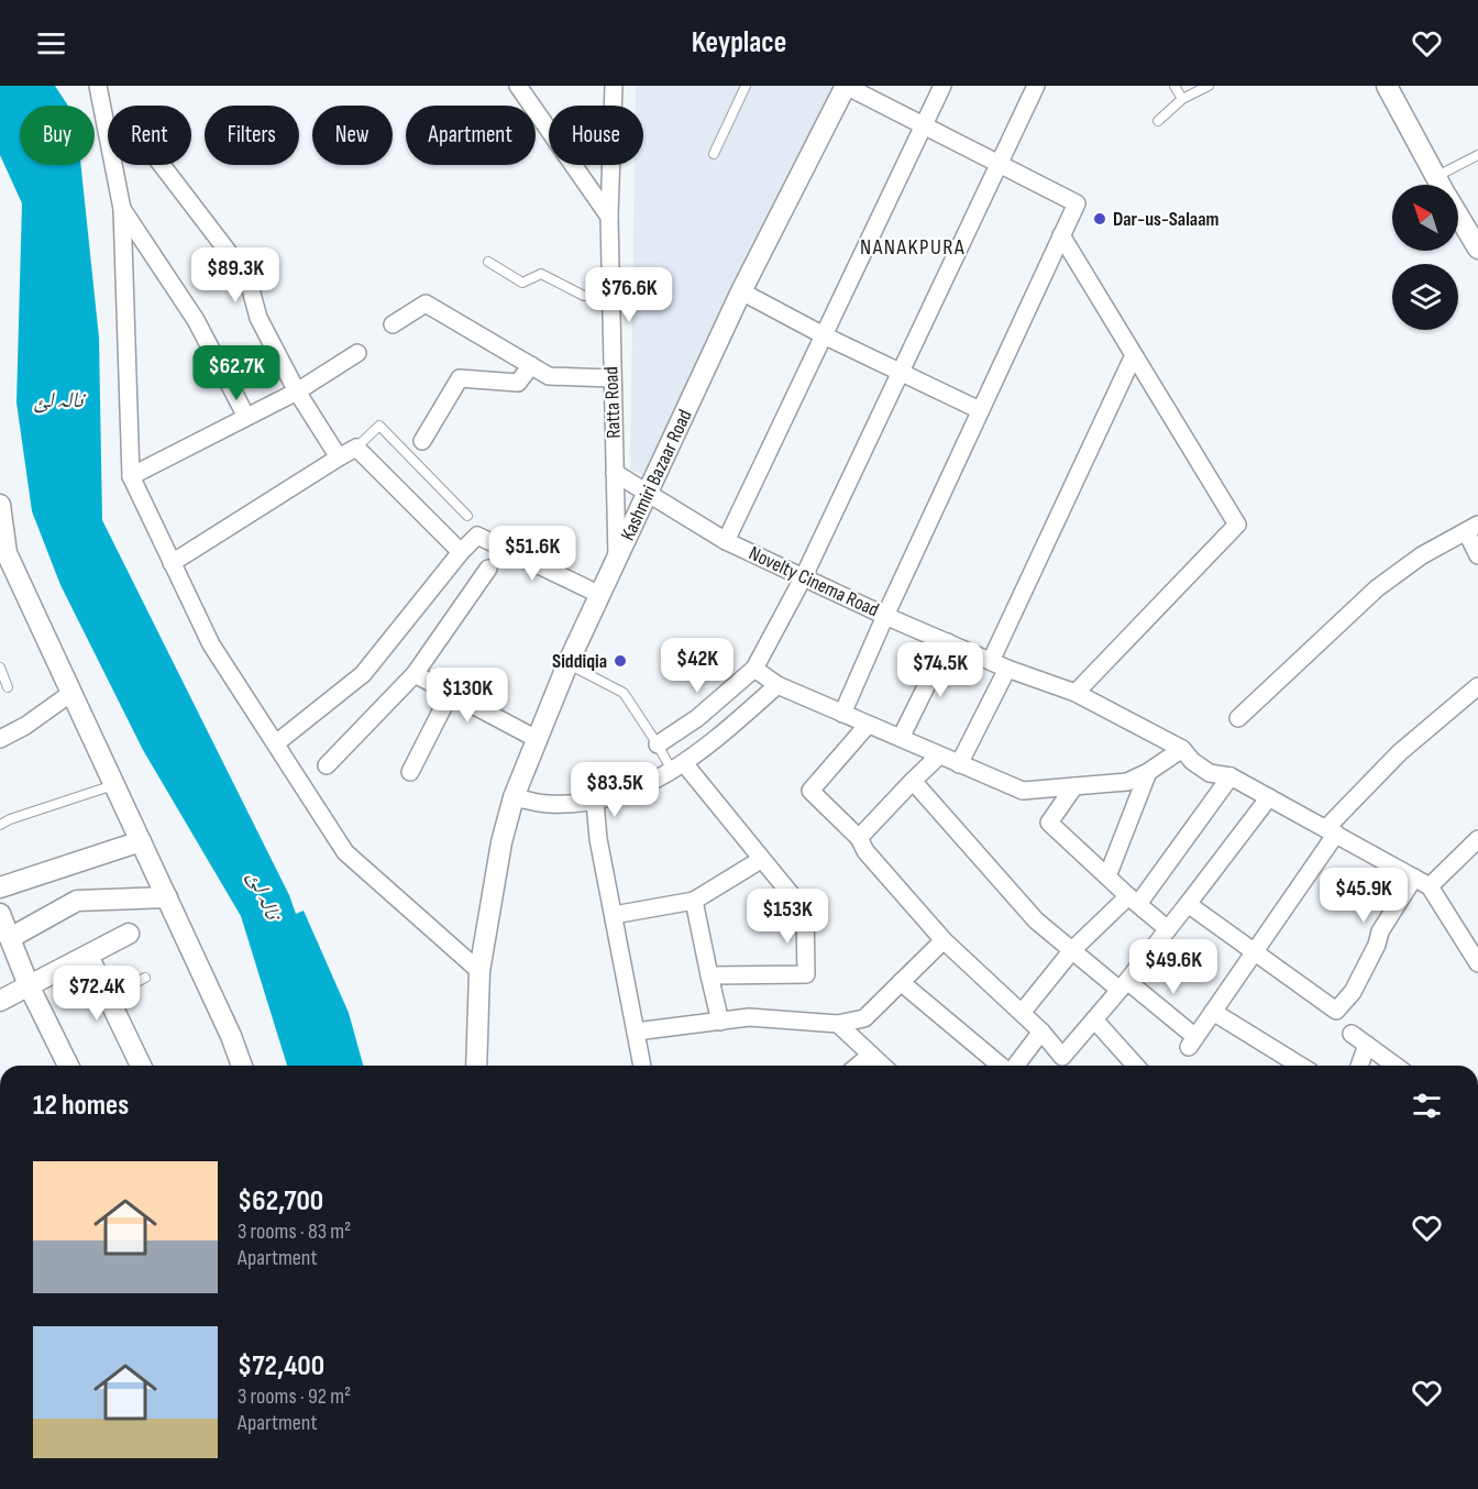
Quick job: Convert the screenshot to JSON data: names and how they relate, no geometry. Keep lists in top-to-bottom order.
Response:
{
  "streets": {
    "street": ["Ratta Road", "Kashmiri Bazaar Road", "Novelty Cinema Road"]
  },
  "crossings": [
    ["Ratta Road", "Kashmiri Bazaar Road"],
    ["Ratta Road", "Novelty Cinema Road"],
    ["Kashmiri Bazaar Road", "Novelty Cinema Road"]
  ],
  "districts": ["NANAKPURA"],
  "water": ["نالہ لئ"],
  "places": ["Dar-us-Salaam", "Siddiqia"],
  "north": "top left",
  "page": {
    "header": "Keyplace",
    "chip": [
      "Buy",
      "Rent",
      "Filters",
      "New",
      "Apartment",
      "House"
    ],
    "price": [
      "$89.3K",
      "$76.6K",
      "$62.7K",
      "$51.6K",
      "$42K",
      "$74.5K",
      "$130K",
      "$83.5K",
      "$45.9K",
      "$153K",
      "$49.6K",
      "$72.4K"
    ],
    "heading": "12 homes",
    "list": [
      {
        "name": "$62,700",
        "note": "3 rooms · 83 m² · Apartment"
      },
      {
        "name": "$72,400",
        "note": "3 rooms · 92 m² · Apartment"
      }
    ]
  }
}
